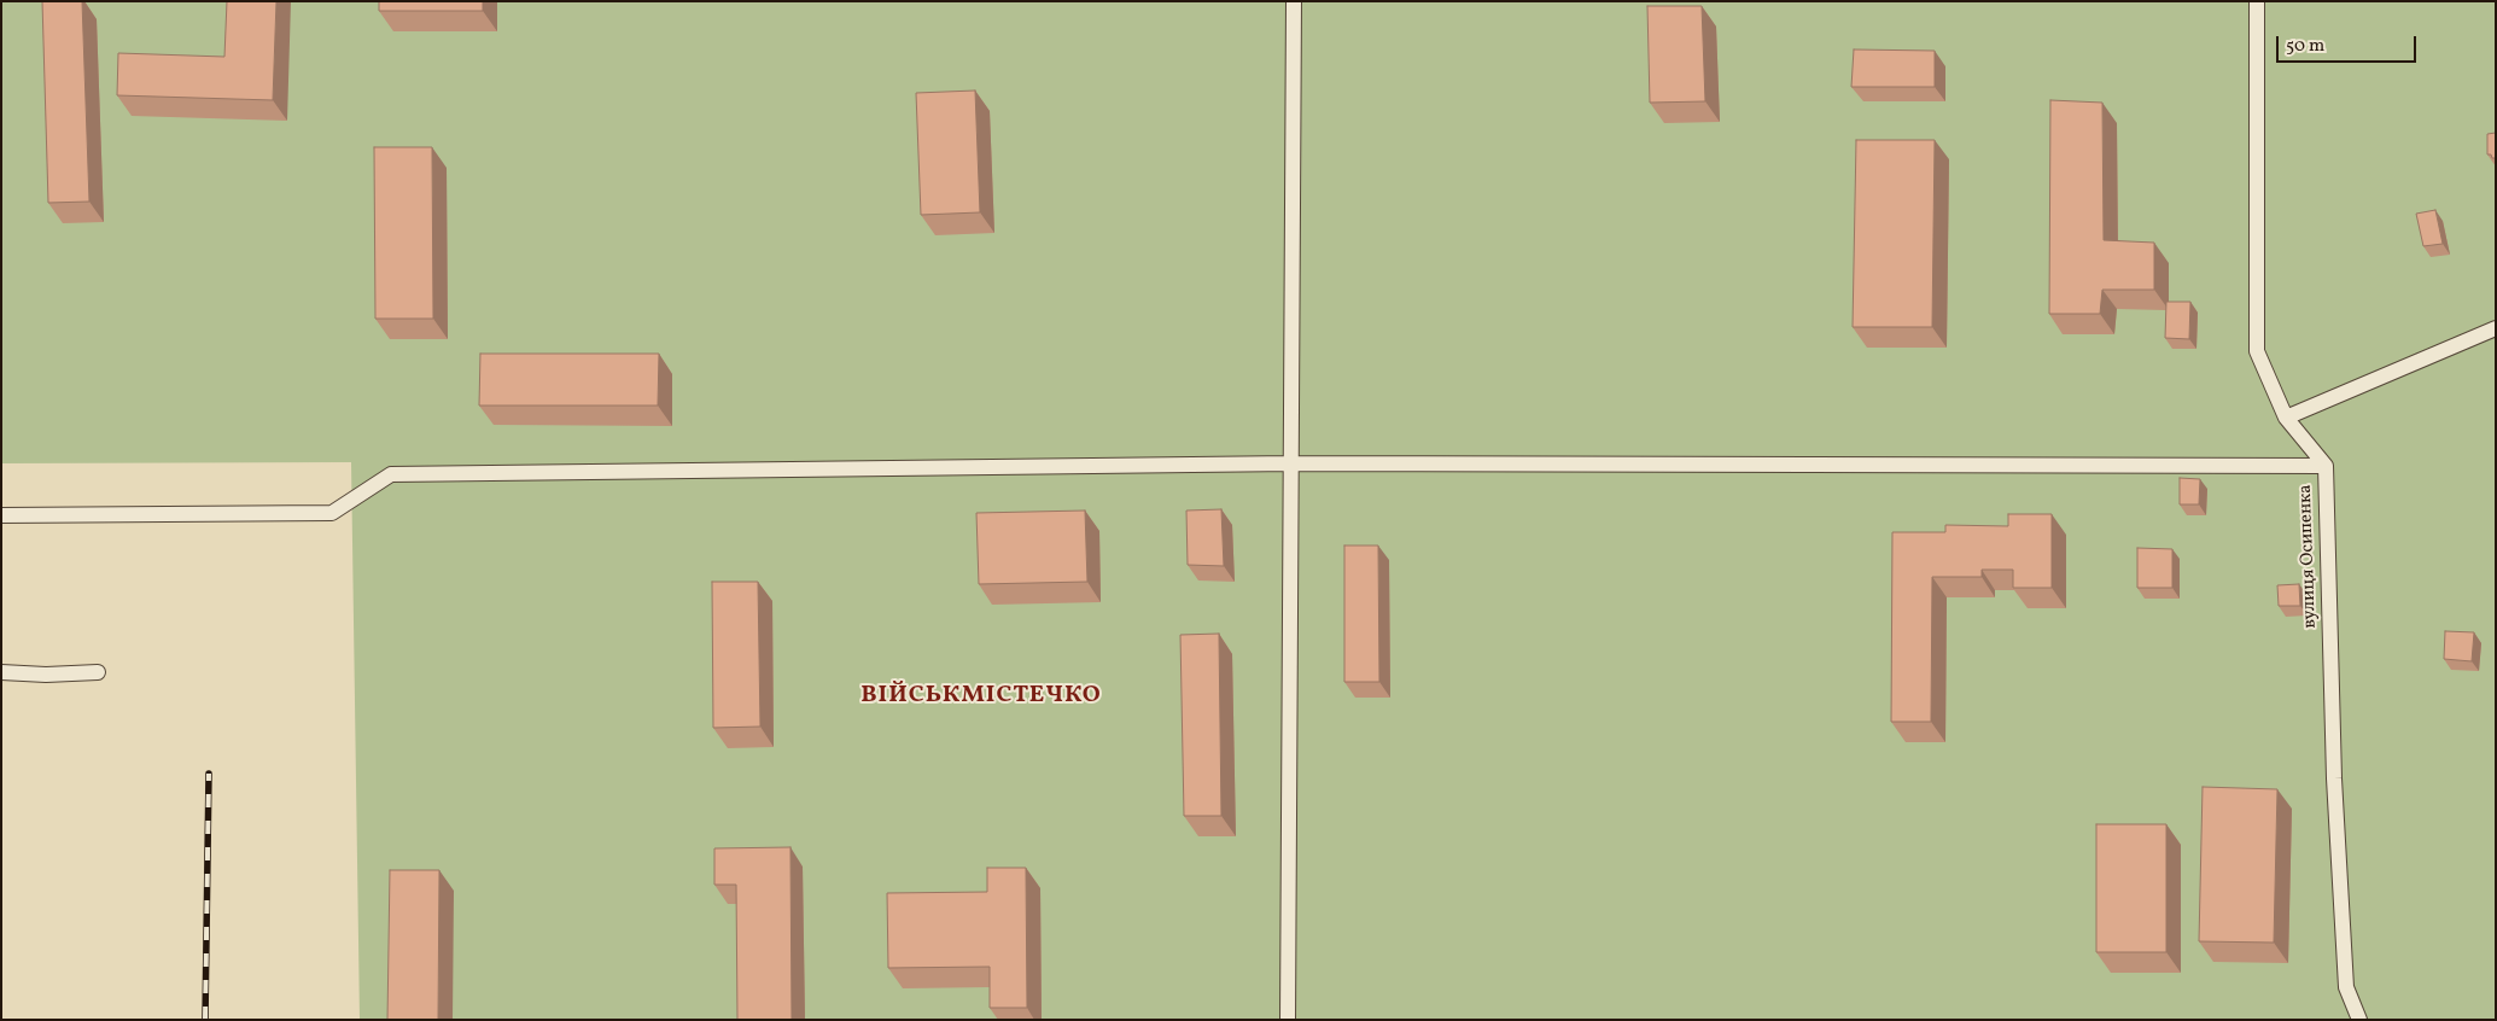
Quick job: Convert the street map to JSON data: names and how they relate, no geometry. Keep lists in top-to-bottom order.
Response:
{
  "streets": {
    "street": ["вулиця Осипенка"]
  },
  "districts": ["ВІЙСЬКМІСТЕЧКО"],
  "scale_bar": "50 m"
}
